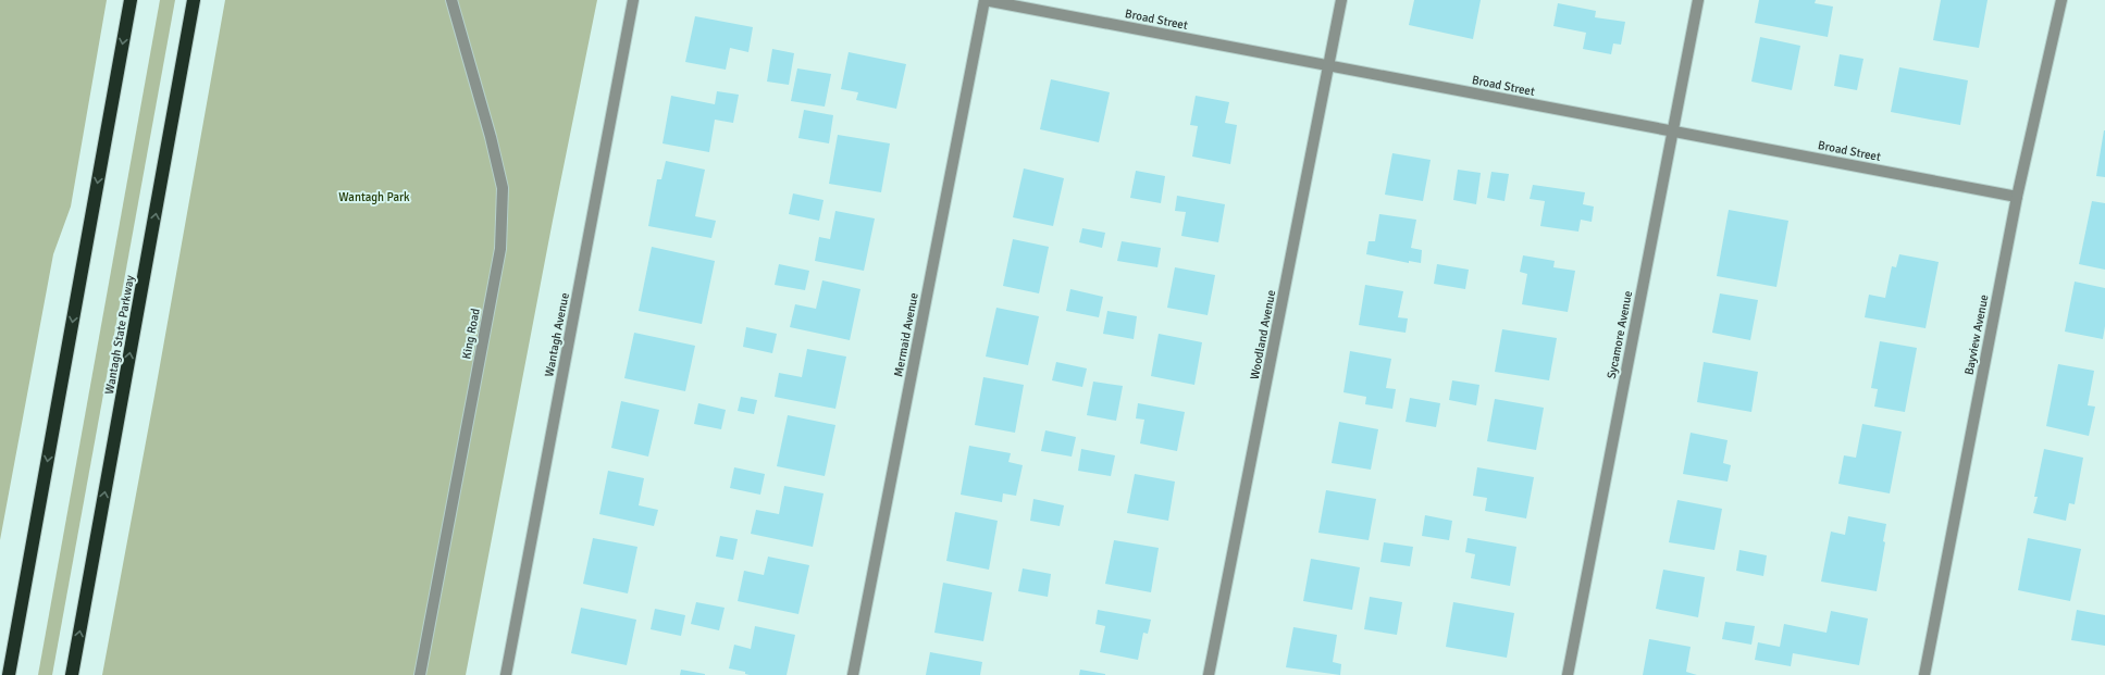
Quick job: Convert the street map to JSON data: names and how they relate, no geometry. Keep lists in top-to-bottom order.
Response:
{
  "streets": {
    "highway": ["Wantagh State Parkway"],
    "street": [
      "Broad Street",
      "King Road",
      "Wantagh Avenue",
      "Mermaid Avenue",
      "Woodland Avenue",
      "Sycamore Avenue",
      "Bayview Avenue"
    ]
  },
  "crossings": [
    ["Broad Street", "Mermaid Avenue"],
    ["Broad Street", "Woodland Avenue"],
    ["Broad Street", "Sycamore Avenue"],
    ["Broad Street", "Bayview Avenue"]
  ],
  "parks": ["Wantagh Park"]
}
